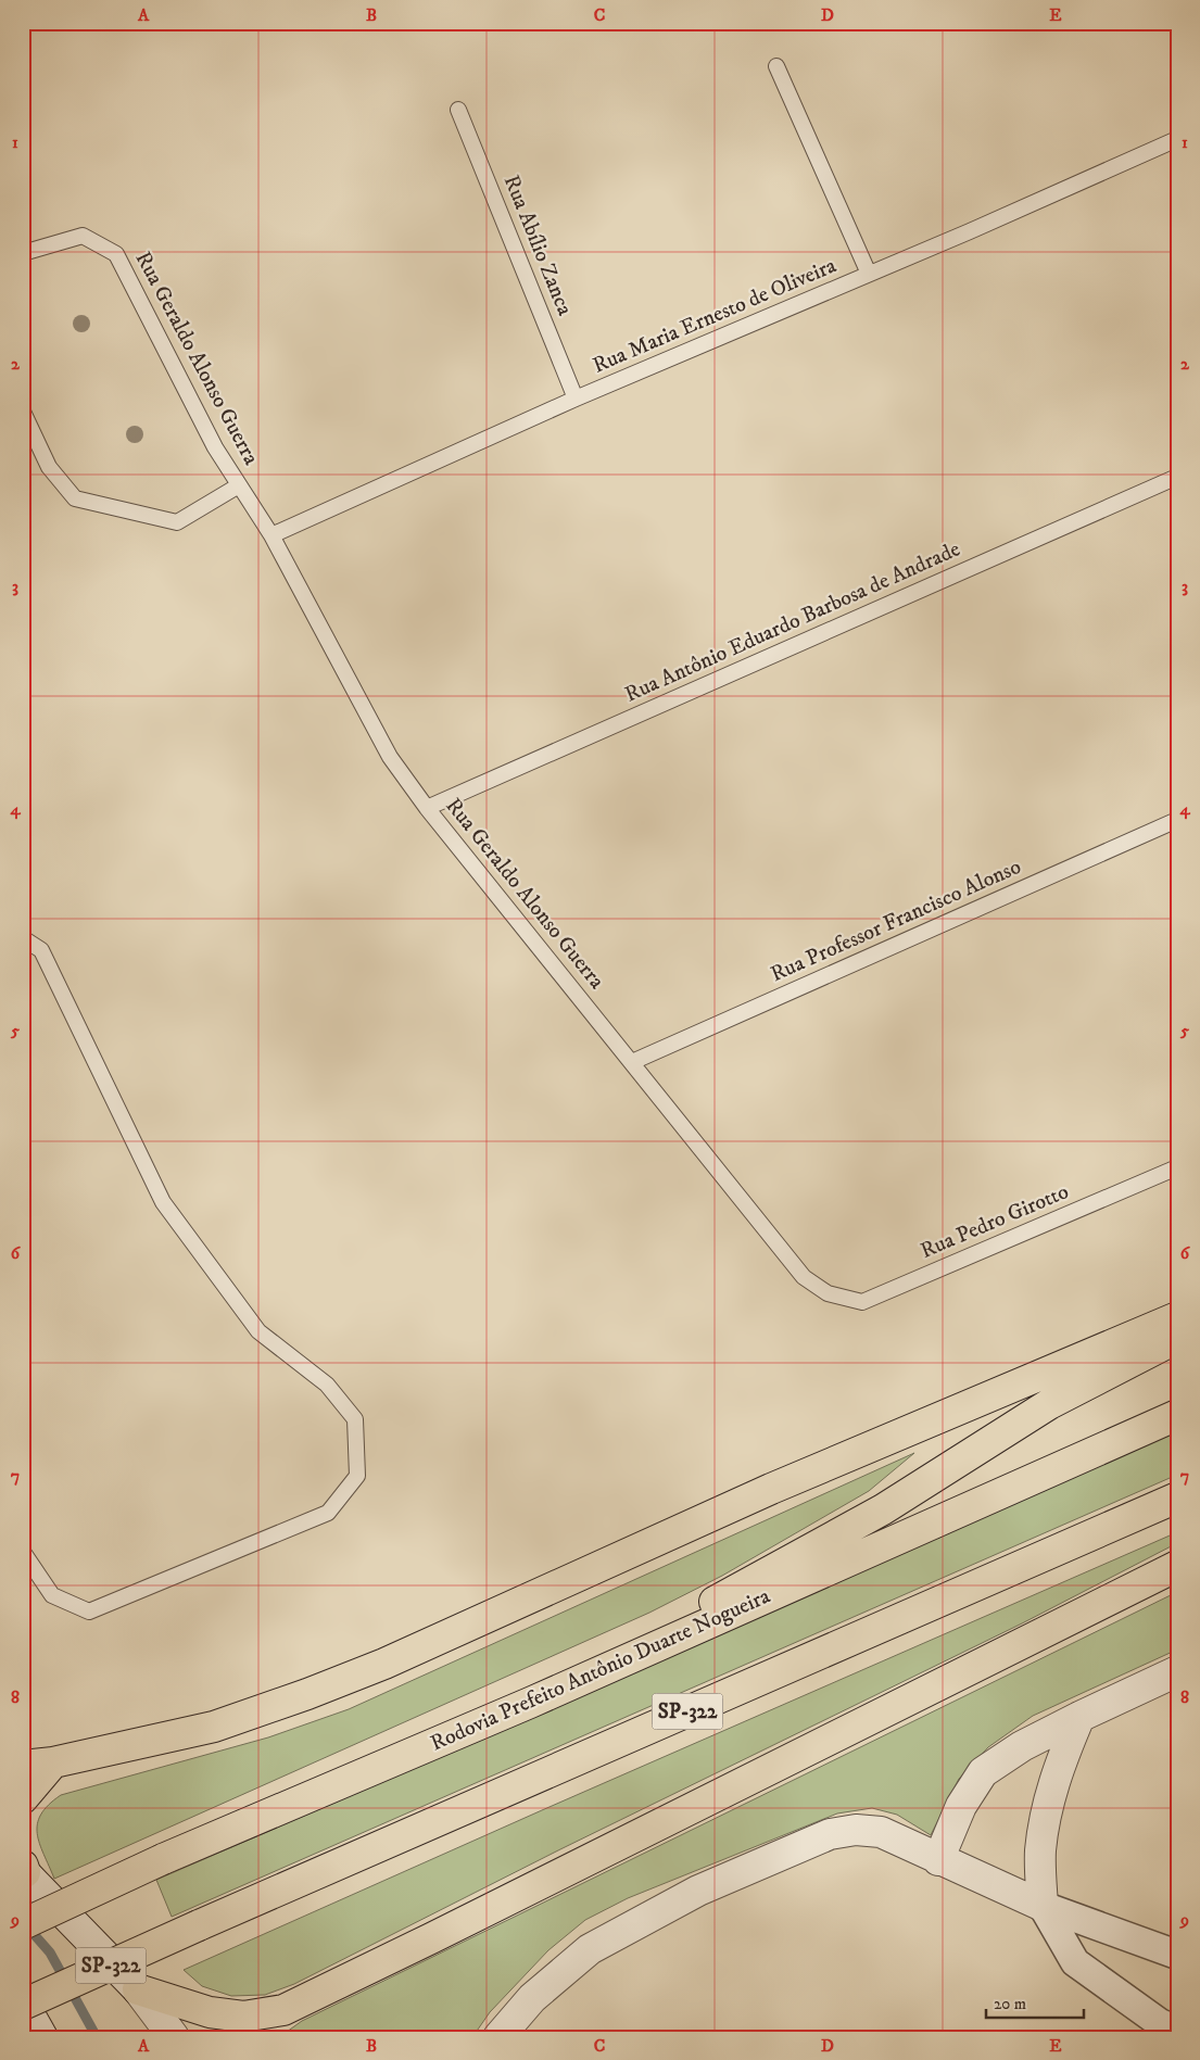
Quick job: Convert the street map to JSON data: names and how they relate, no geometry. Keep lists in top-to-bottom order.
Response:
{
  "streets": {
    "highway": ["Rodovia Prefeito Antônio Duarte Nogueira", "SP-322"],
    "lane": [
      "Rua Abílio Zanca",
      "Rua Maria Ernesto de Oliveira",
      "Rua Geraldo Alonso Guerra",
      "Rua Antônio Eduardo Barbosa de Andrade",
      "Rua Professor Francisco Alonso",
      "Rua Pedro Girotto"
    ]
  },
  "crossings": [
    ["Rua Abílio Zanca", "Rua Maria Ernesto de Oliveira"],
    ["Rua Maria Ernesto de Oliveira", "Rua Geraldo Alonso Guerra"],
    ["Rua Geraldo Alonso Guerra", "Rua Antônio Eduardo Barbosa de Andrade"],
    ["Rua Geraldo Alonso Guerra", "Rua Professor Francisco Alonso"],
    ["Rua Geraldo Alonso Guerra", "Rua Pedro Girotto"]
  ],
  "scale_bar": "20 m",
  "grid": {
    "columns": [
      "A",
      "B",
      "C",
      "D",
      "E"
    ],
    "rows": [
      "1",
      "2",
      "3",
      "4",
      "5",
      "6",
      "7",
      "8",
      "9"
    ]
  }
}
